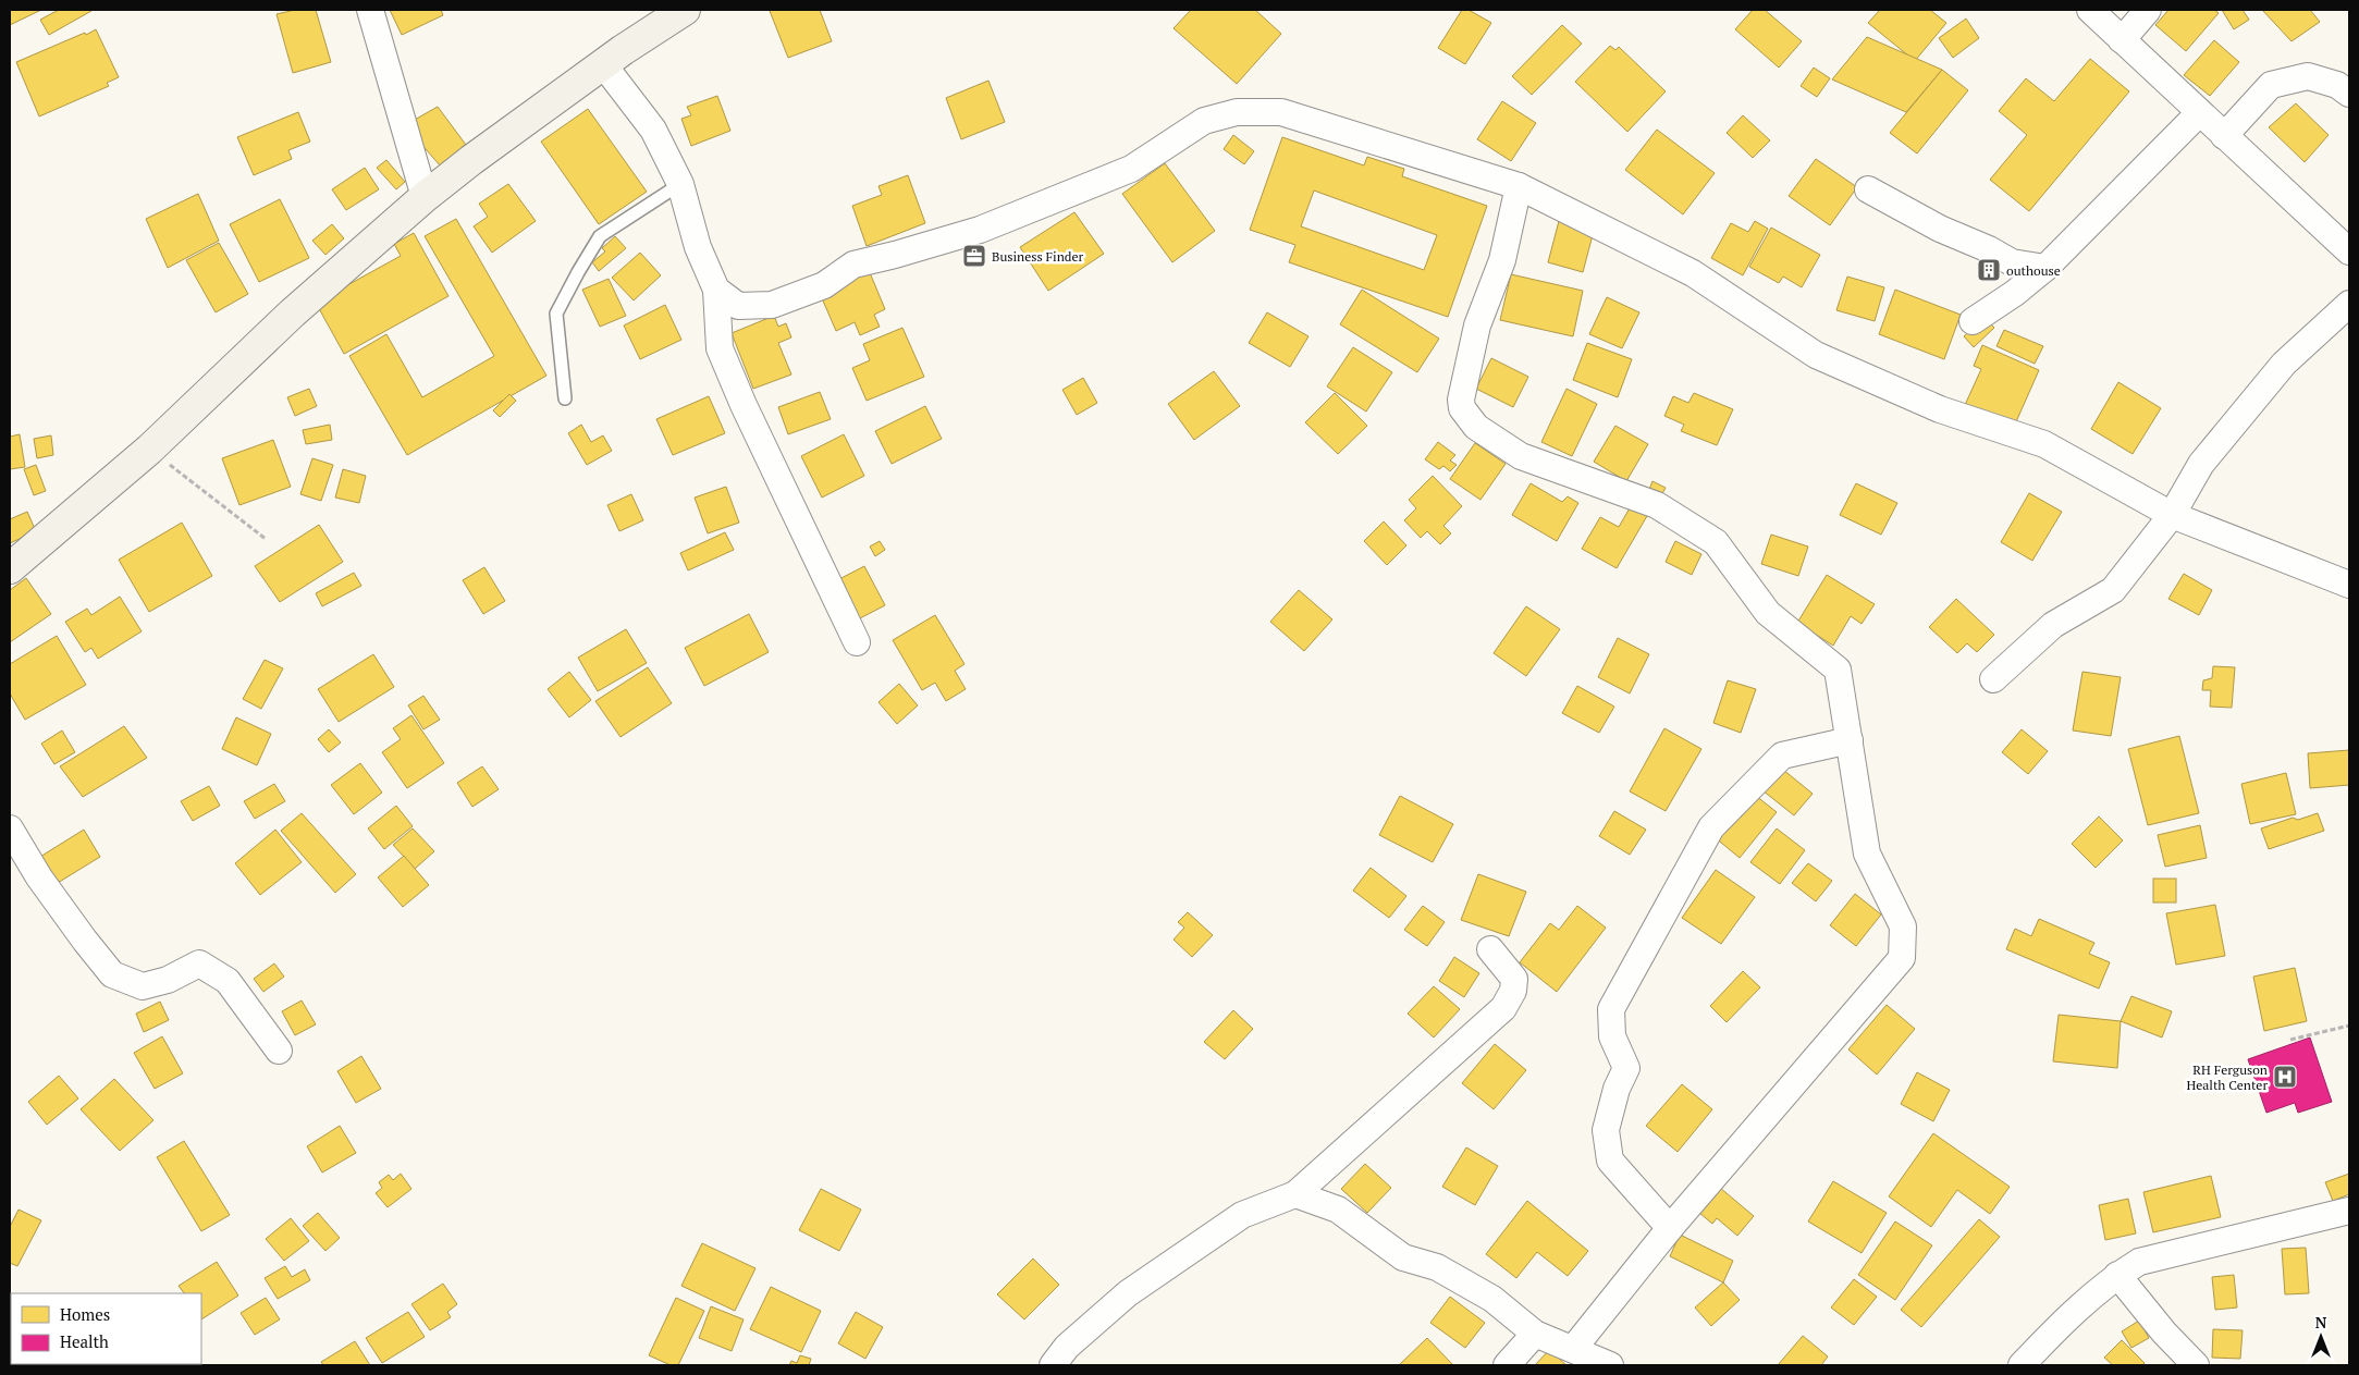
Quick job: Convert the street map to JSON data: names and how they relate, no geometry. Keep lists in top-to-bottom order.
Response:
{
  "places": {
    "office": ["Business Finder"],
    "building": ["outhouse"],
    "hospital": ["RH Ferguson Health Center"]
  },
  "legend": ["Homes", "Health"],
  "north": "top"
}
